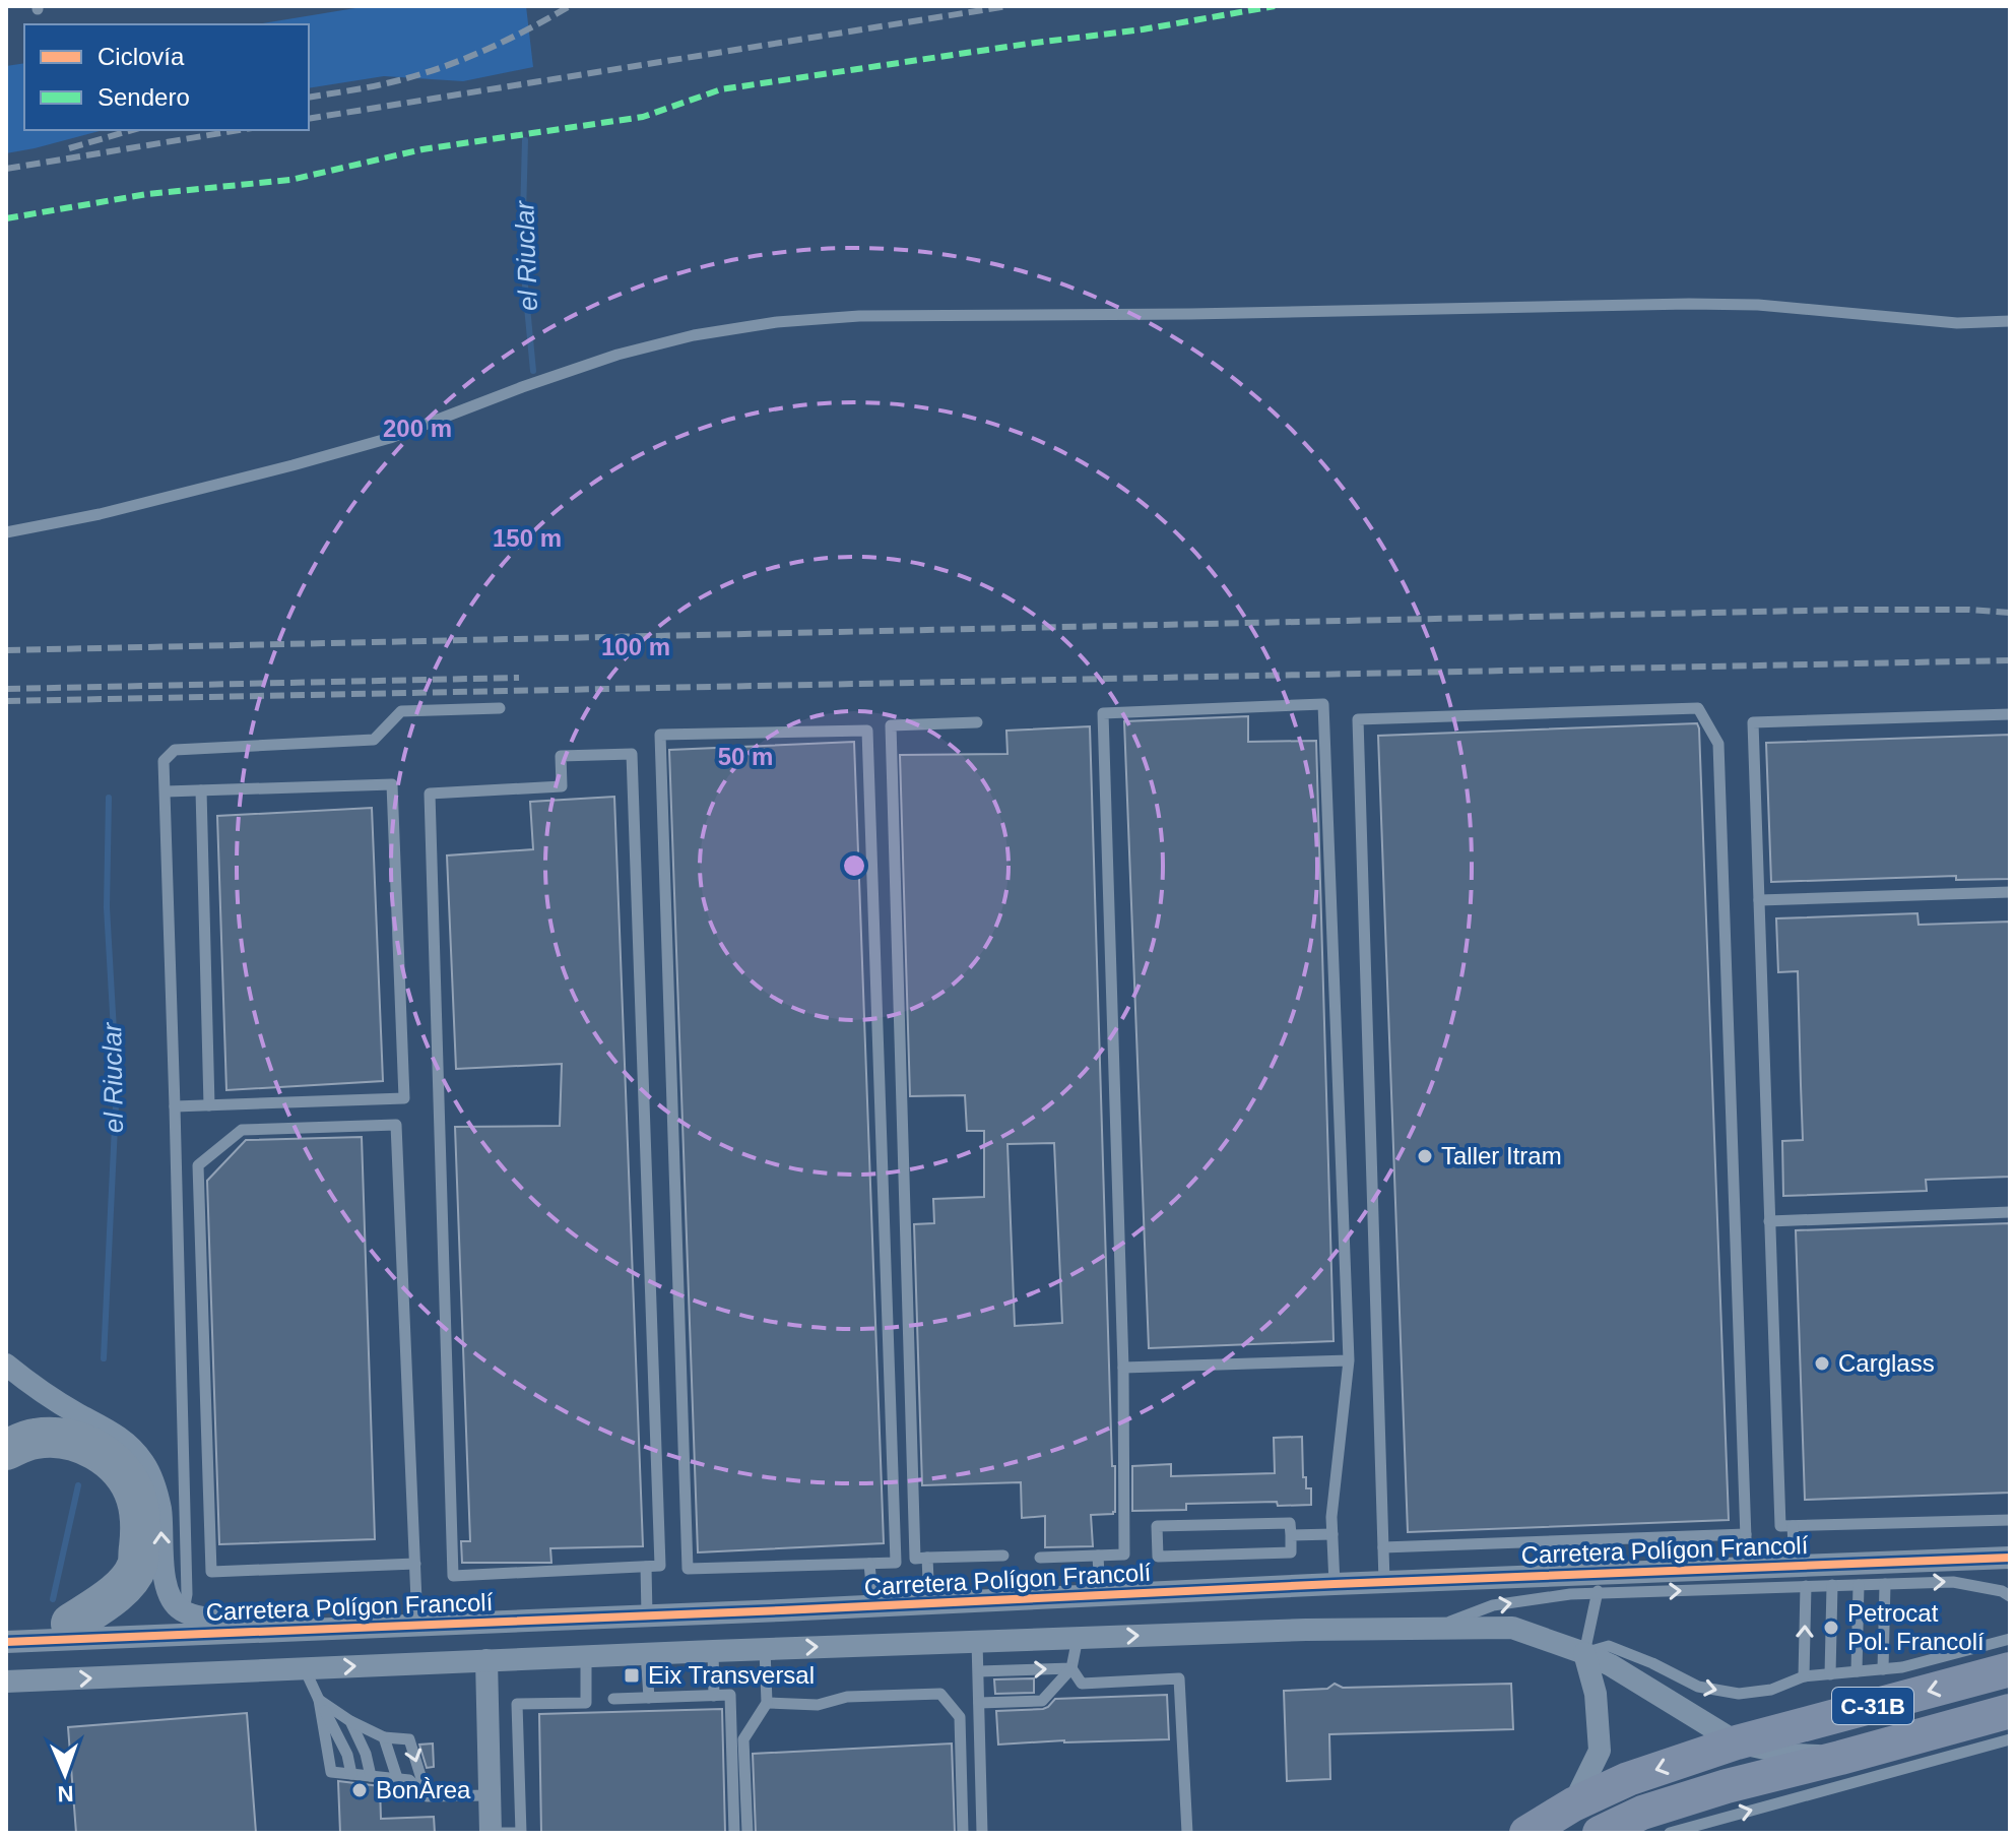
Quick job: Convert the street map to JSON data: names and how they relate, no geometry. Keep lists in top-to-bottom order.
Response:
{
  "streets": {
    "main road": ["C-31B"],
    "street": ["Carretera Polígon Francolí"]
  },
  "water": ["el Riuclar"],
  "places": {
    "other": [
      "Taller Itram",
      "Carglass",
      "Petrocat Pol. Francolí",
      "BonÀrea"
    ],
    "transit": ["Eix Transversal"]
  },
  "legend": ["Ciclovía", "Sendero"],
  "north": "bottom",
  "rings": [
    "200 m",
    "150 m",
    "100 m",
    "50 m"
  ]
}
